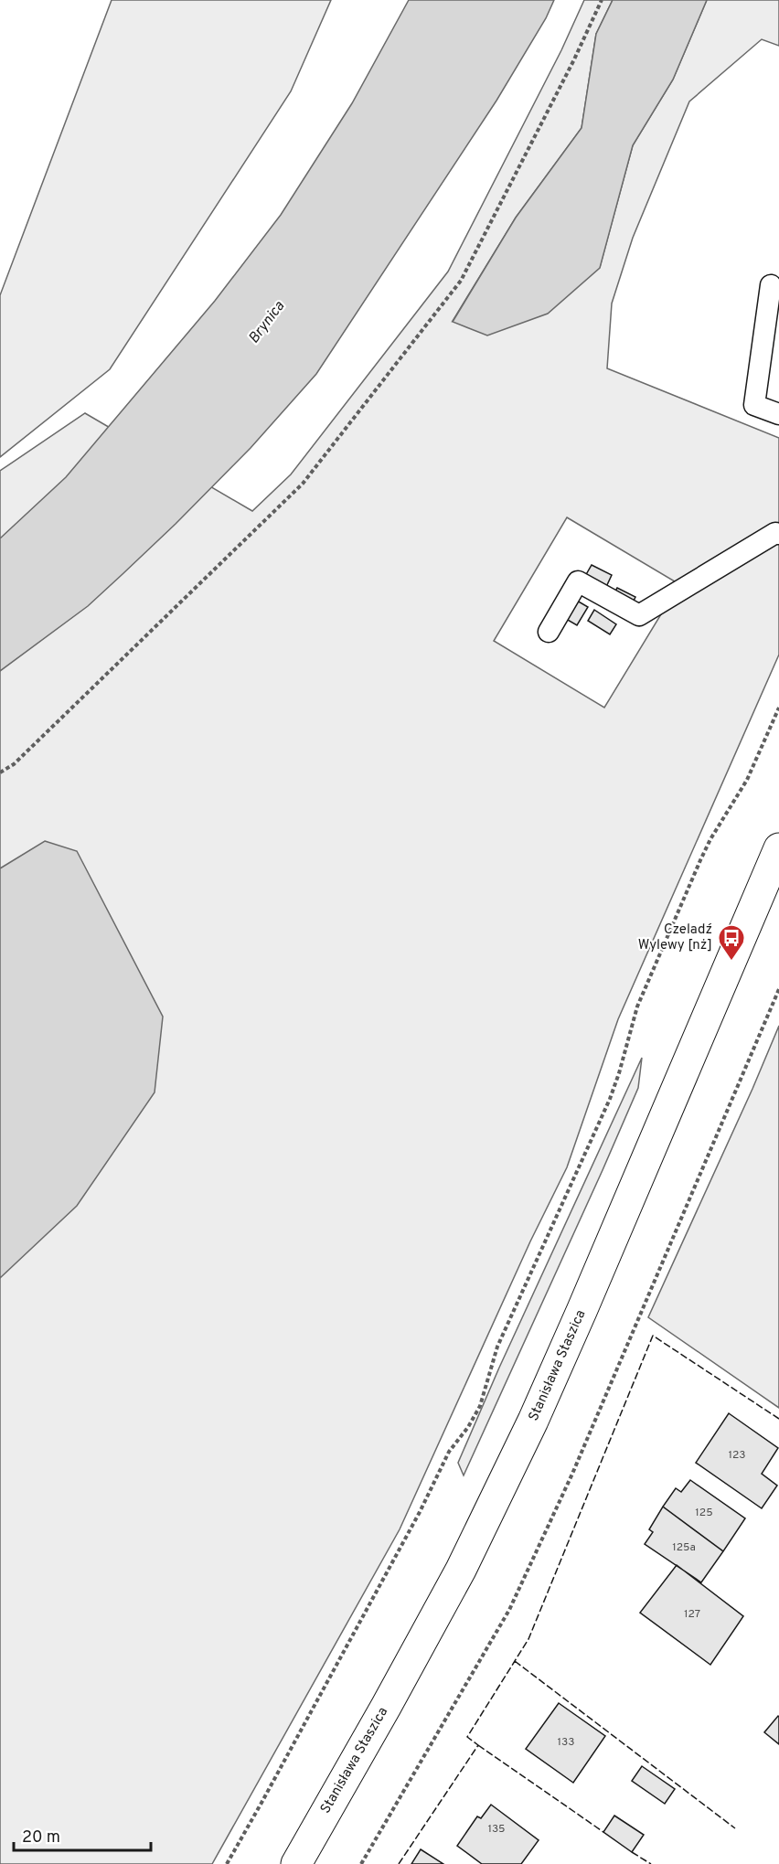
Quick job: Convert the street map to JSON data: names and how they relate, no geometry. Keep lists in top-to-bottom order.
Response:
{
  "streets": {
    "main road": ["Stanisława Staszica"]
  },
  "water": ["Brynica"],
  "places": {
    "bus stop": ["Czeladź Wylewy [nż]"]
  },
  "house_numbers": [
    "123",
    "125",
    "125a",
    "127",
    "133",
    "135"
  ],
  "scale_bar": "20 m"
}
